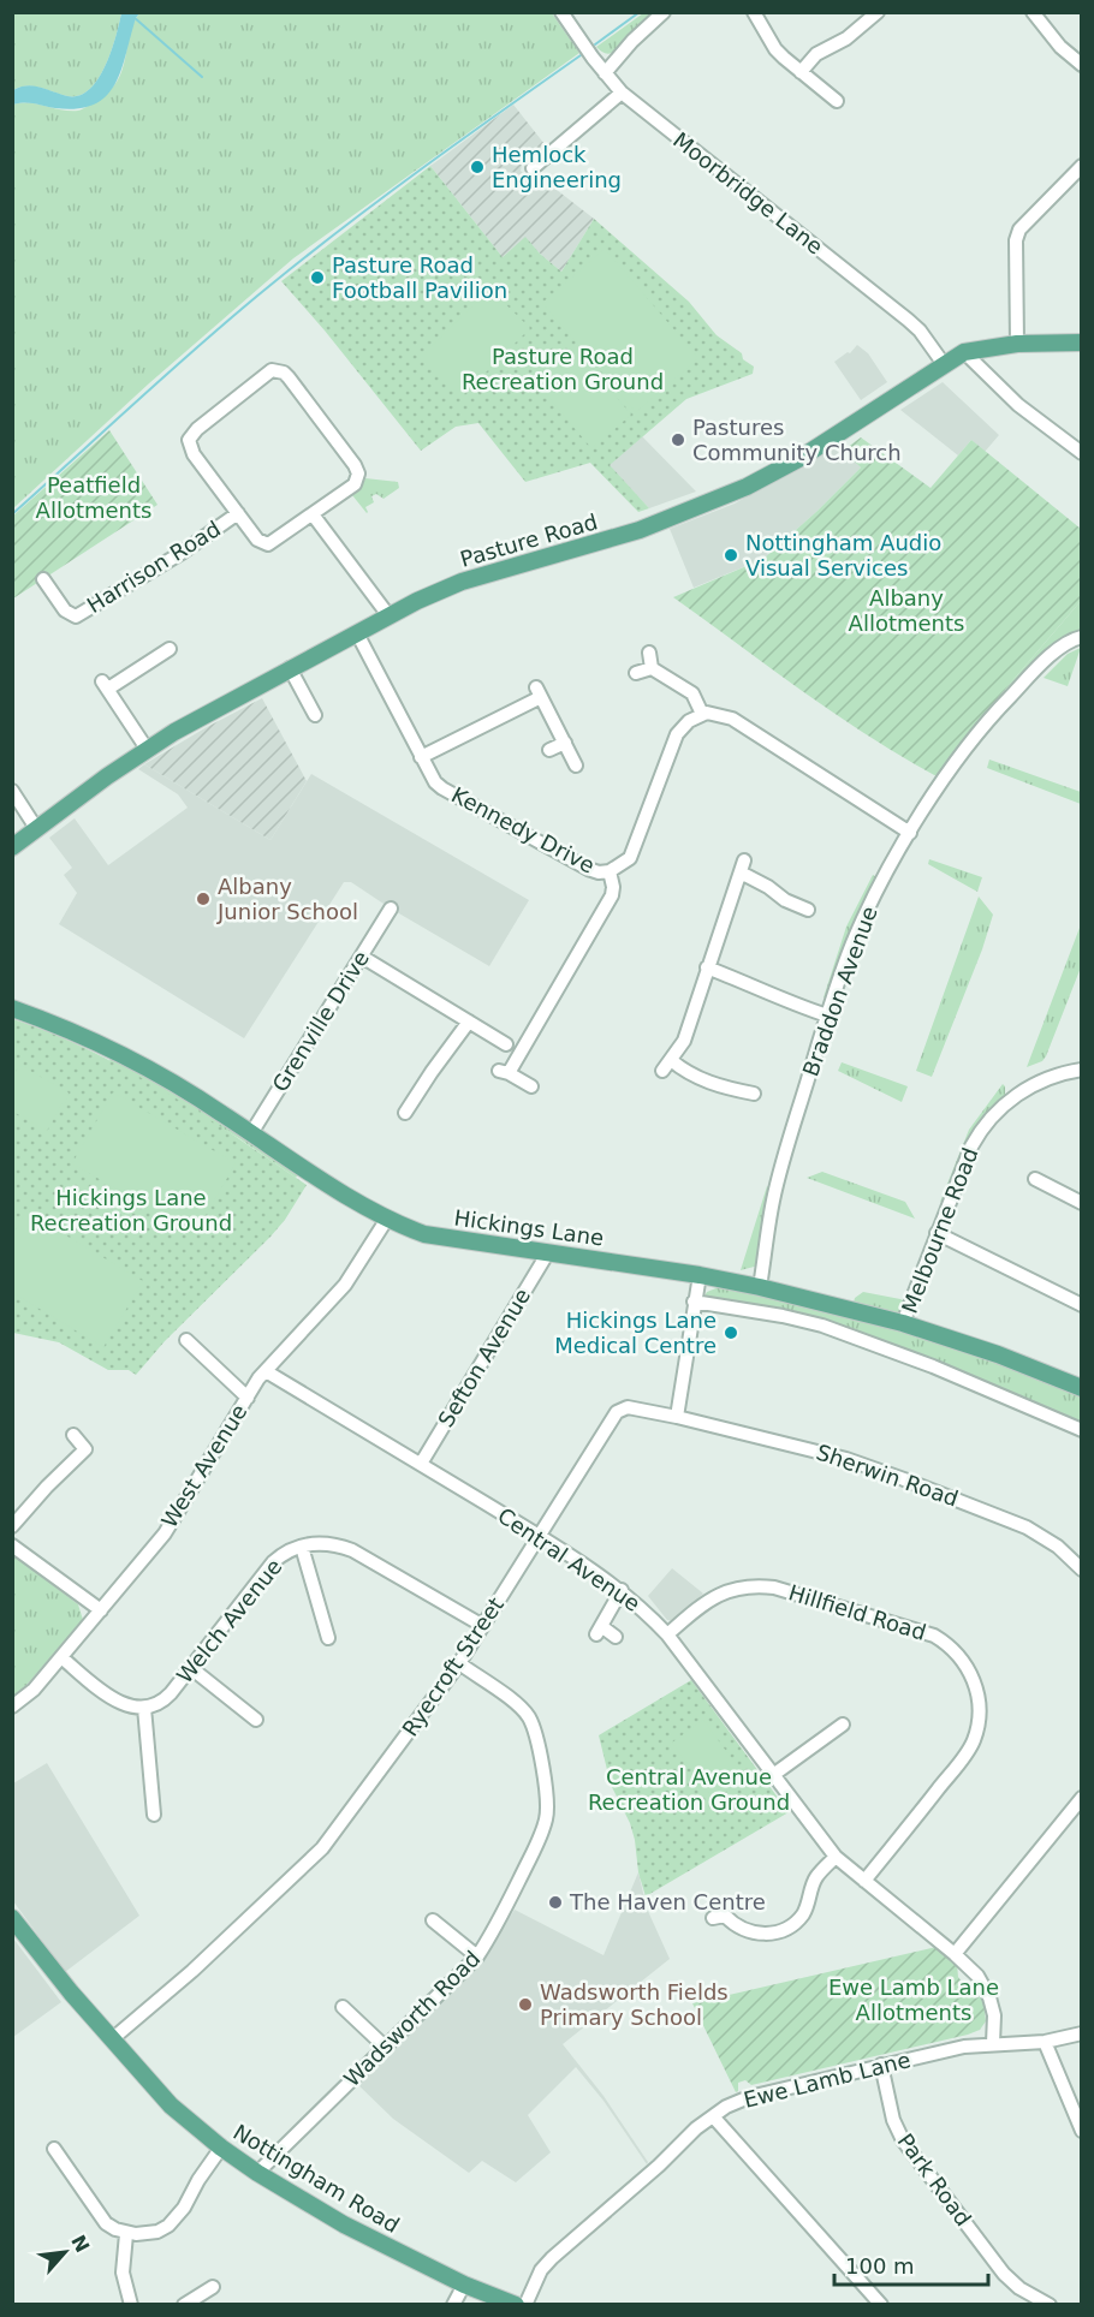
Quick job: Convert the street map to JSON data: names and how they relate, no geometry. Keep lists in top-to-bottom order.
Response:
{
  "streets": {
    "main road": ["Pasture Road", "Hickings Lane", "Nottingham Road"],
    "street": [
      "Moorbridge Lane",
      "Harrison Road",
      "Kennedy Drive",
      "Braddon Avenue",
      "Grenville Drive",
      "Melbourne Road",
      "Sefton Avenue",
      "West Avenue",
      "Sherwin Road",
      "Central Avenue",
      "Hillfield Road",
      "Welch Avenue",
      "Ryecroft Street",
      "Wadsworth Road",
      "Ewe Lamb Lane",
      "Park Road"
    ]
  },
  "crossings": [
    ["Moorbridge Lane", "Pasture Road"],
    ["Pasture Road", "Kennedy Drive"],
    ["Braddon Avenue", "Hickings Lane"],
    ["Grenville Drive", "Hickings Lane"],
    ["Hickings Lane", "Melbourne Road"],
    ["Hickings Lane", "Sefton Avenue"],
    ["Hickings Lane", "West Avenue"],
    ["Sefton Avenue", "Central Avenue"],
    ["West Avenue", "Central Avenue"],
    ["Sherwin Road", "Ryecroft Street"],
    ["Central Avenue", "Hillfield Road"],
    ["Central Avenue", "Ryecroft Street"],
    ["Central Avenue", "Ewe Lamb Lane"],
    ["Welch Avenue", "Ryecroft Street"],
    ["Ryecroft Street", "Wadsworth Road"],
    ["Ryecroft Street", "Nottingham Road"],
    ["Wadsworth Road", "Nottingham Road"],
    ["Ewe Lamb Lane", "Park Road"]
  ],
  "parks": [
    "Pasture Road Recreation Ground",
    "Peatfield Allotments",
    "Albany Allotments",
    "Hickings Lane Recreation Ground",
    "Central Avenue Recreation Ground",
    "Ewe Lamb Lane Allotments"
  ],
  "places": [
    "Hemlock Engineering",
    "Pasture Road Football Pavilion",
    "Pastures Community Church",
    "Nottingham Audio Visual Services",
    "Albany Junior School",
    "Hickings Lane Medical Centre",
    "The Haven Centre",
    "Wadsworth Fields Primary School"
  ],
  "scale_bar": "100 m",
  "north": "top right"
}
